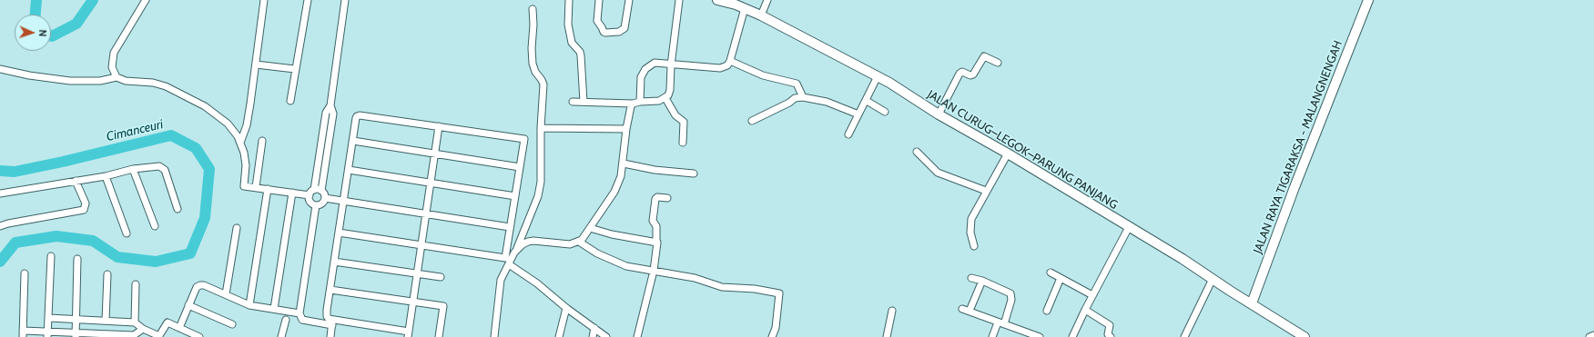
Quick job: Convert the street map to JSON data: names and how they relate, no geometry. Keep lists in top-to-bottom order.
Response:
{
  "streets": {
    "main road": ["JALAN RAYA TIGARAKSA - MALANGNENGAH", "JALAN CURUG–LEGOK–PARUNG PANJANG"]
  },
  "crossings": [
    ["JALAN RAYA TIGARAKSA - MALANGNENGAH", "JALAN CURUG–LEGOK–PARUNG PANJANG"]
  ],
  "water": ["Cimanceuri"],
  "north": "right"
}
